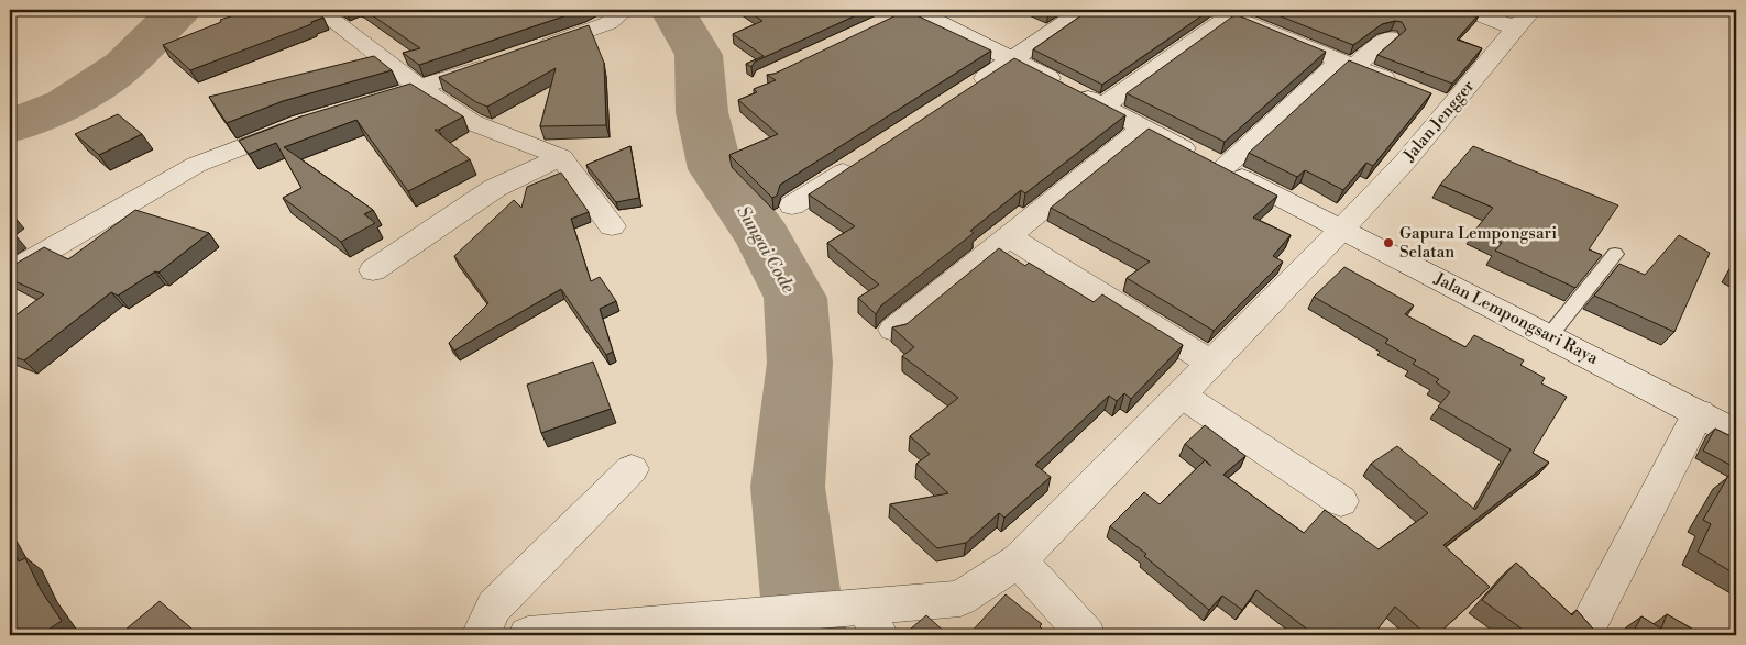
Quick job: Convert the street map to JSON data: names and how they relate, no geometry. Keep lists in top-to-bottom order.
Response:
{
  "streets": {
    "street": ["Jalan Jengger", "Jalan Lempongsari Raya"]
  },
  "crossings": [
    ["Jalan Jengger", "Jalan Lempongsari Raya"]
  ],
  "water": ["Sungai Code"],
  "places": ["Gapura Lempongsari Selatan"]
}
